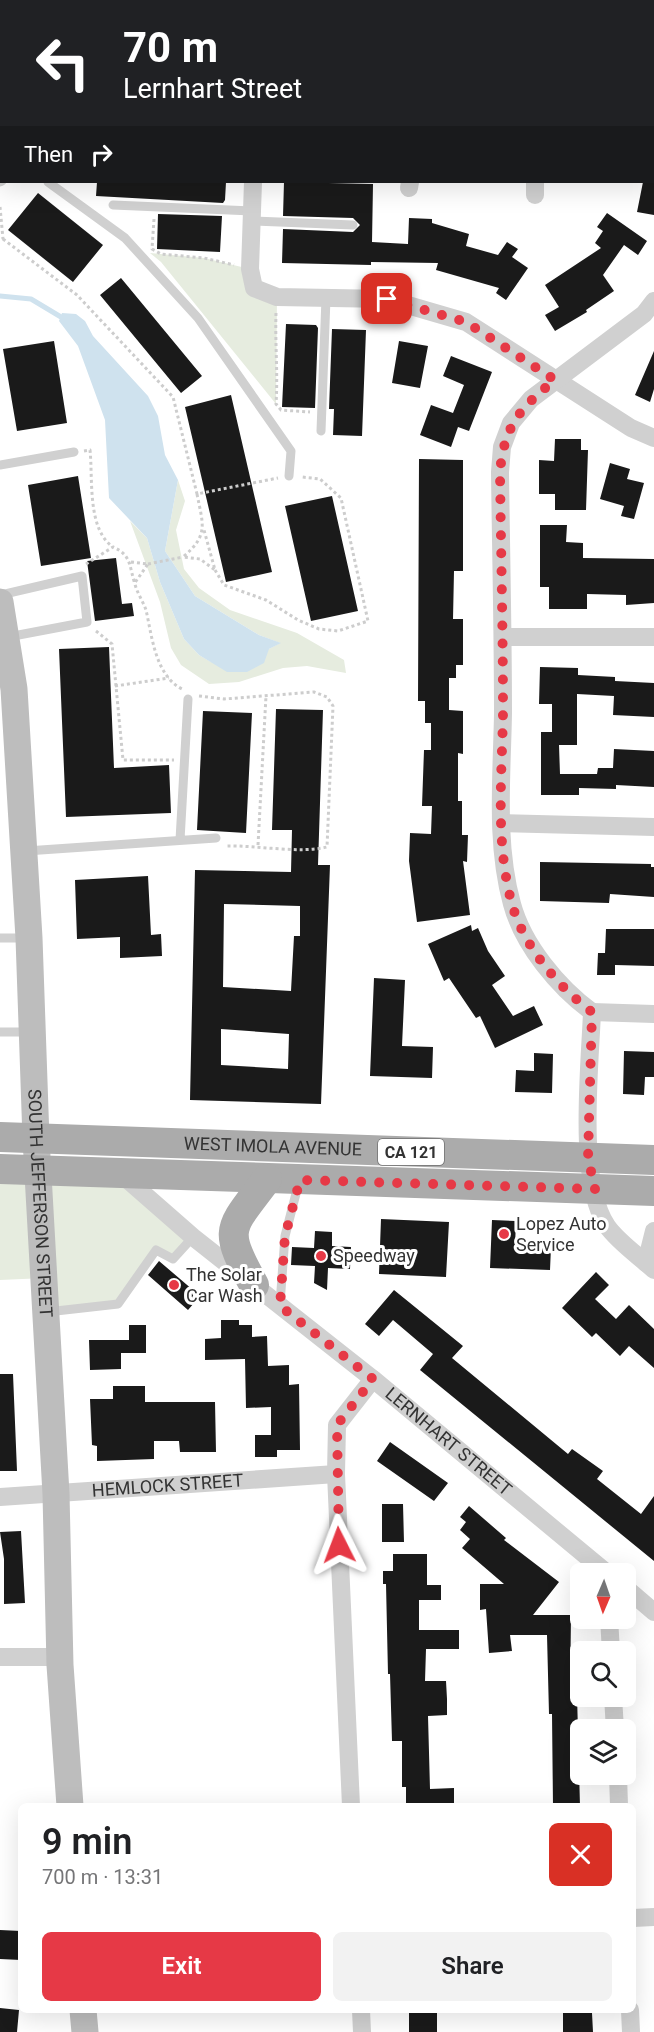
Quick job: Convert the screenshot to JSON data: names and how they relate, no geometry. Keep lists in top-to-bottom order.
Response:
{
  "streets": {
    "main road": ["WEST IMOLA AVENUE", "CA 121"],
    "street": ["SOUTH JEFFERSON STREET", "LERNHART STREET", "HEMLOCK STREET"]
  },
  "crossings": [
    ["WEST IMOLA AVENUE", "SOUTH JEFFERSON STREET"],
    ["WEST IMOLA AVENUE", "LERNHART STREET"],
    ["SOUTH JEFFERSON STREET", "HEMLOCK STREET"]
  ],
  "places": ["Lopez Auto Service", "Speedway", "The Solar Car Wash"],
  "north": "bottom",
  "page": {
    "turn": ["70 m", "Lernhart Street"],
    "then": "Then",
    "heading": ["9 min", "700 m · 13:31"],
    "buttons": ["Exit", "Share"]
  }
}
